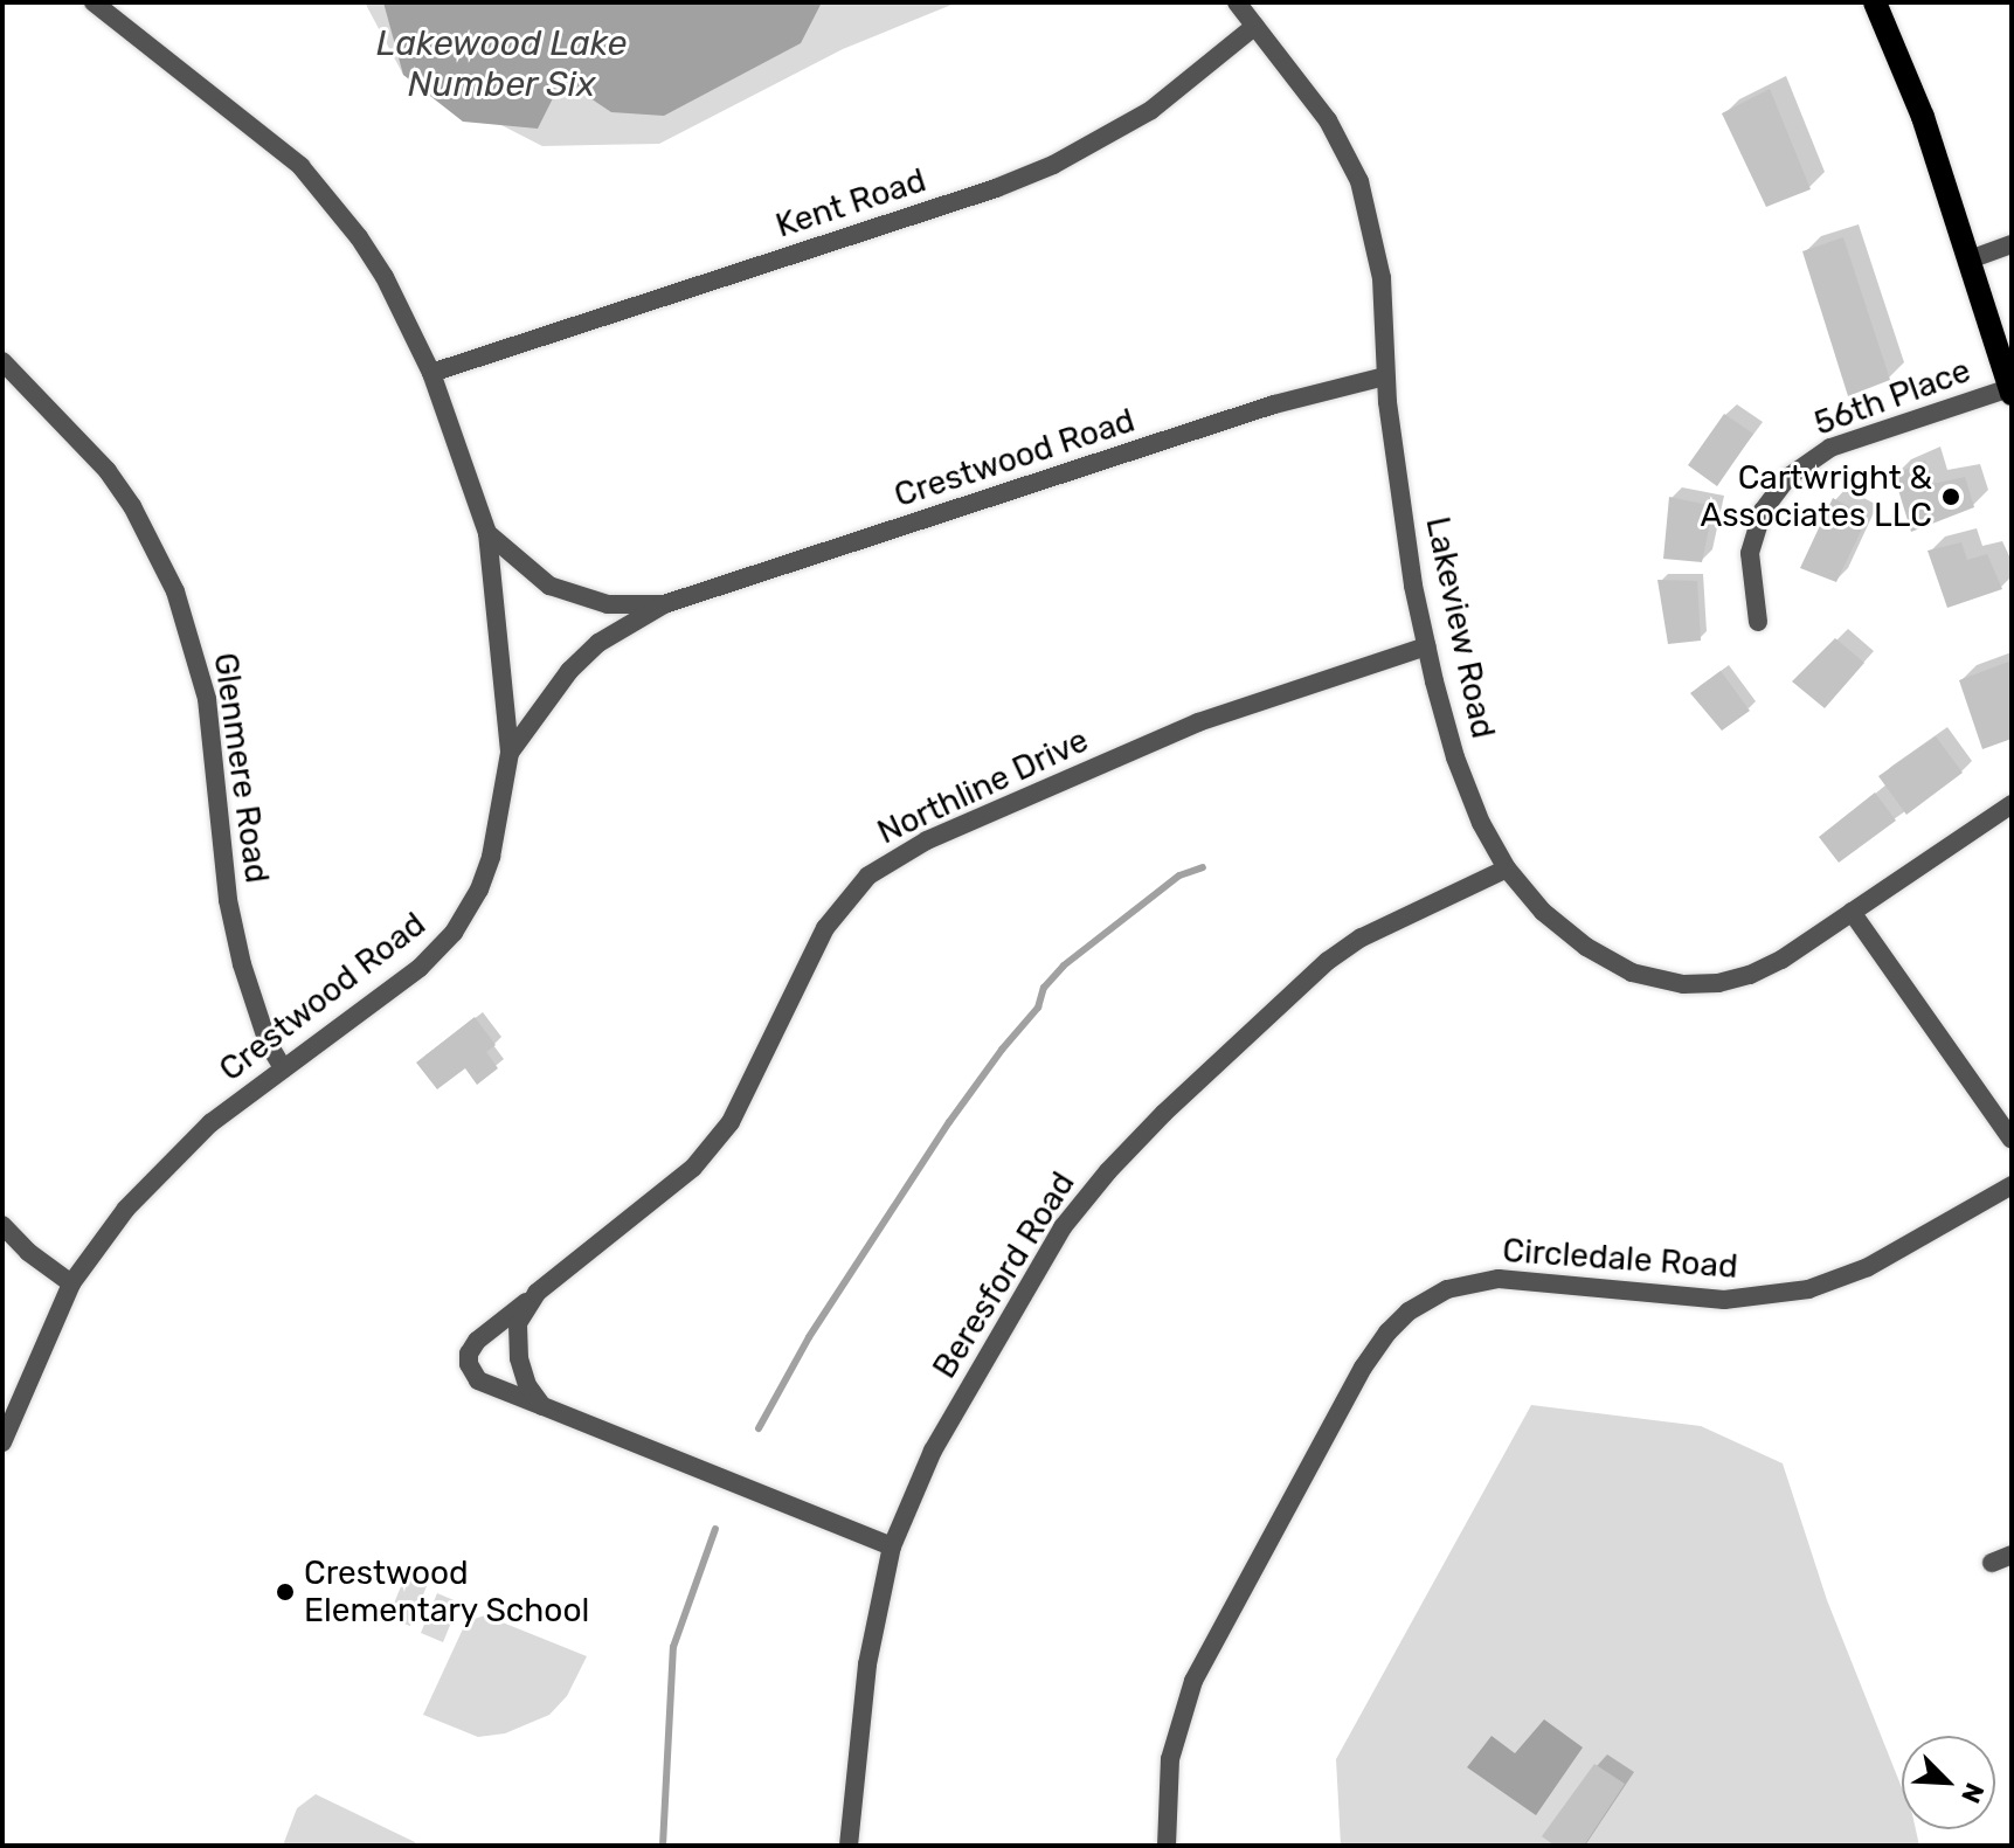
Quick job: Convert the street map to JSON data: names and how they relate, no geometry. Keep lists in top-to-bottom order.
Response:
{
  "streets": {
    "street": [
      "Kent Road",
      "56th Place",
      "Crestwood Road",
      "Lakeview Road",
      "Glenmere Road",
      "Northline Drive",
      "Circledale Road",
      "Beresford Road"
    ]
  },
  "crossings": [
    ["Kent Road", "Lakeview Road"],
    ["Crestwood Road", "Lakeview Road"],
    ["Crestwood Road", "Glenmere Road"],
    ["Lakeview Road", "Northline Drive"],
    ["Lakeview Road", "Beresford Road"],
    ["Northline Drive", "Beresford Road"]
  ],
  "water": ["Lakewood Lake Number Six"],
  "places": ["Cartwright & Associates LLC", "Crestwood Elementary School"],
  "north": "bottom right"
}
